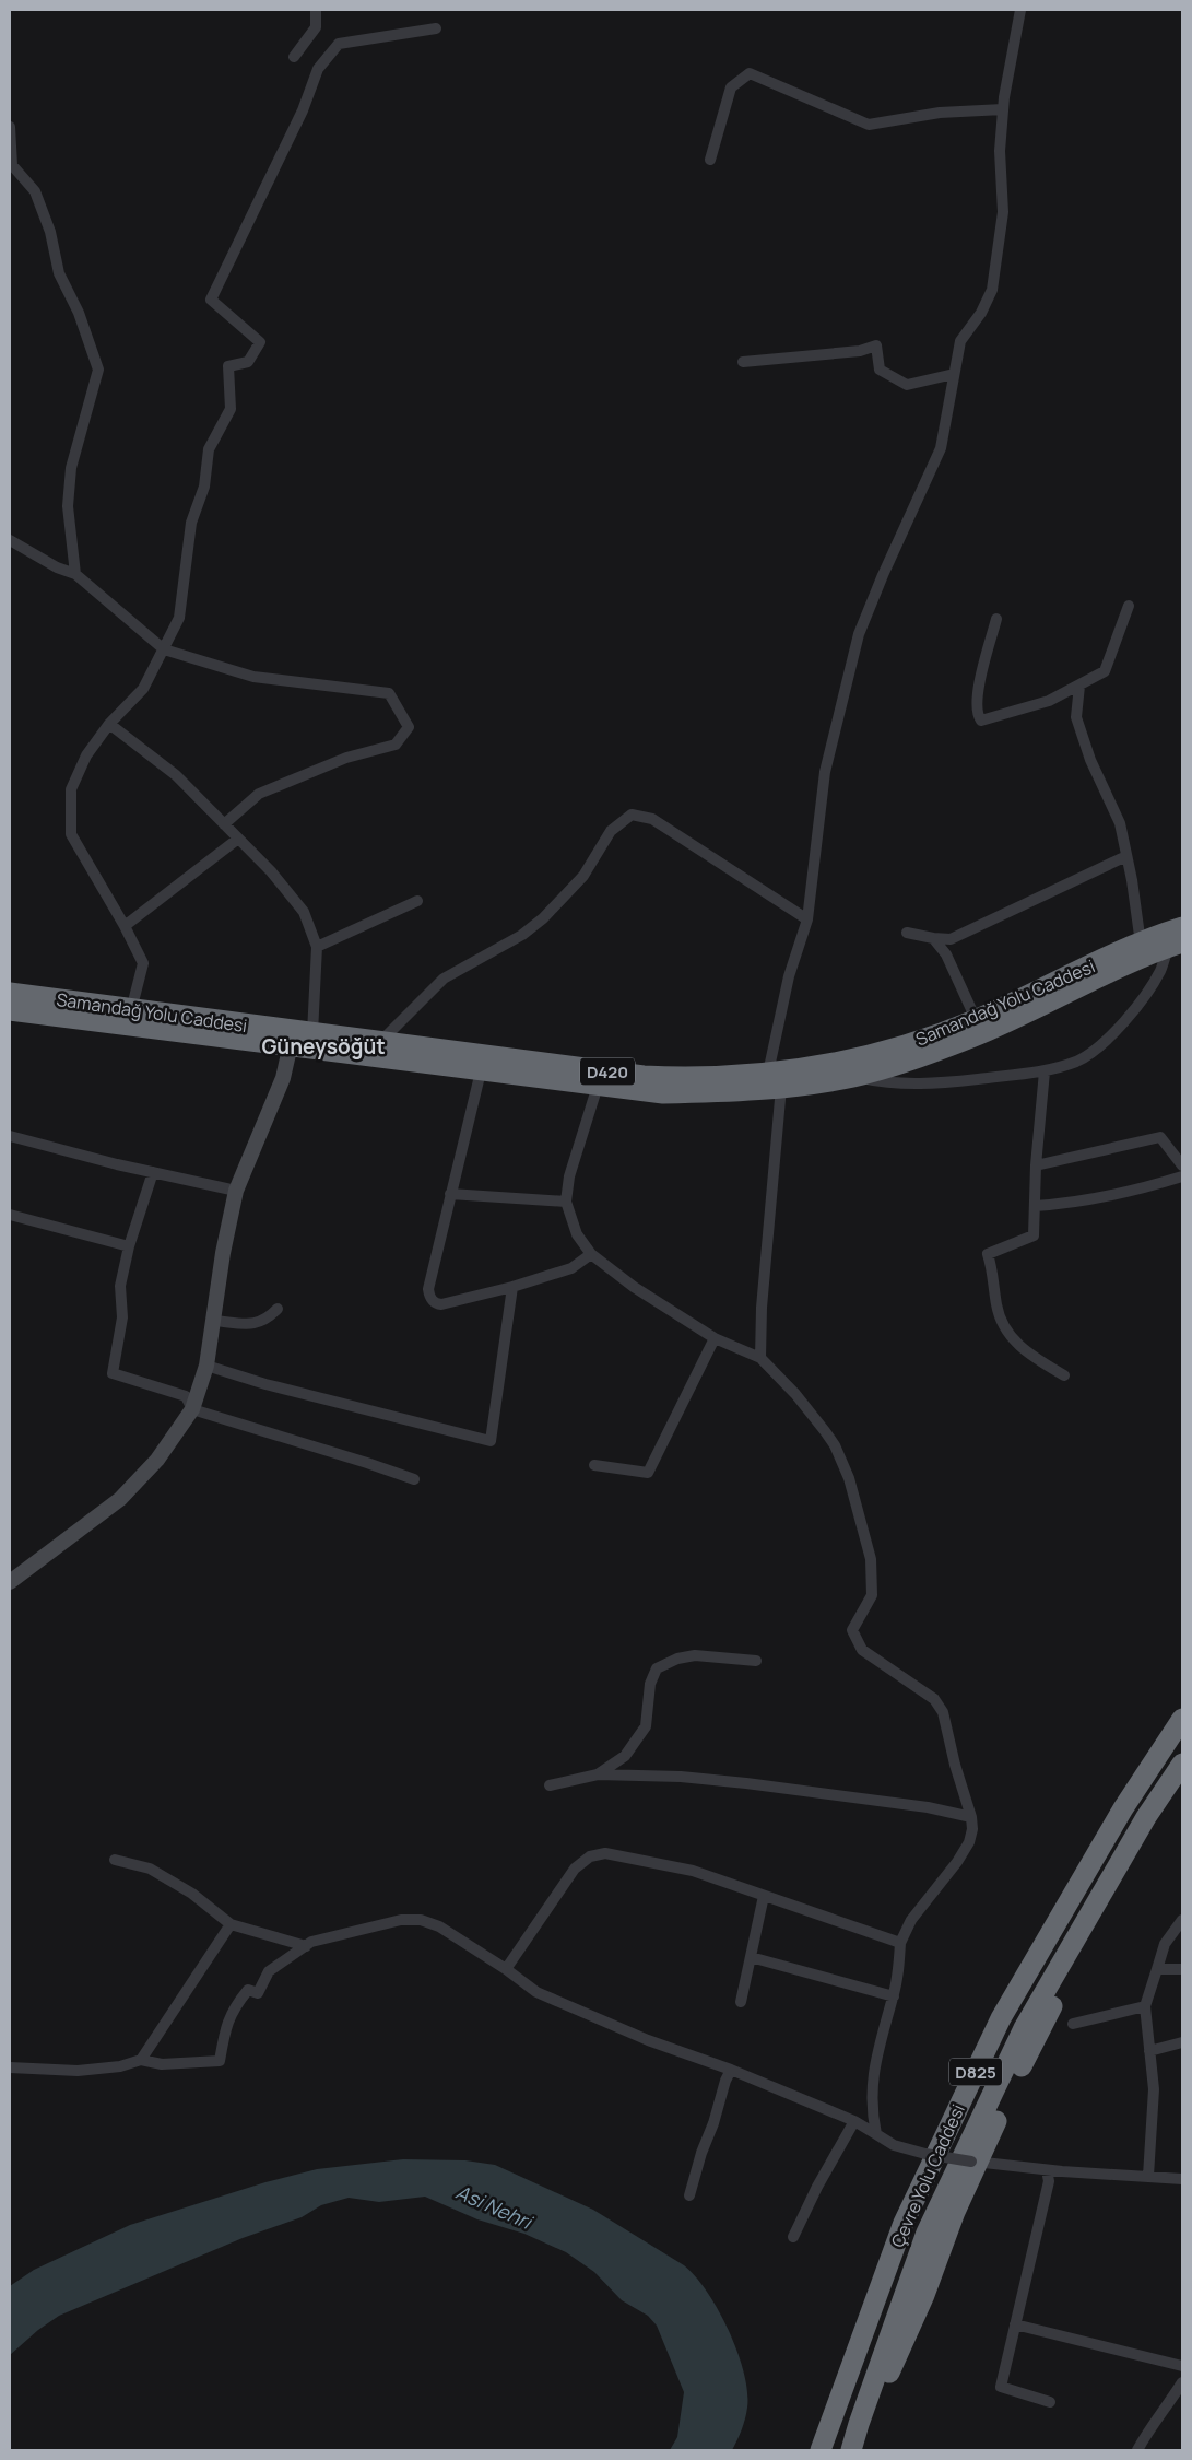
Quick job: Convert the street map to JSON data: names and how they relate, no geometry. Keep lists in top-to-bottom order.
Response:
{
  "streets": {
    "highway": [
      "Samandağ Yolu Caddesi",
      "D420",
      "D825",
      "Çevre Yolu Caddesi"
    ]
  },
  "districts": ["Güneysöğüt"],
  "water": ["Asi Nehri"]
}
